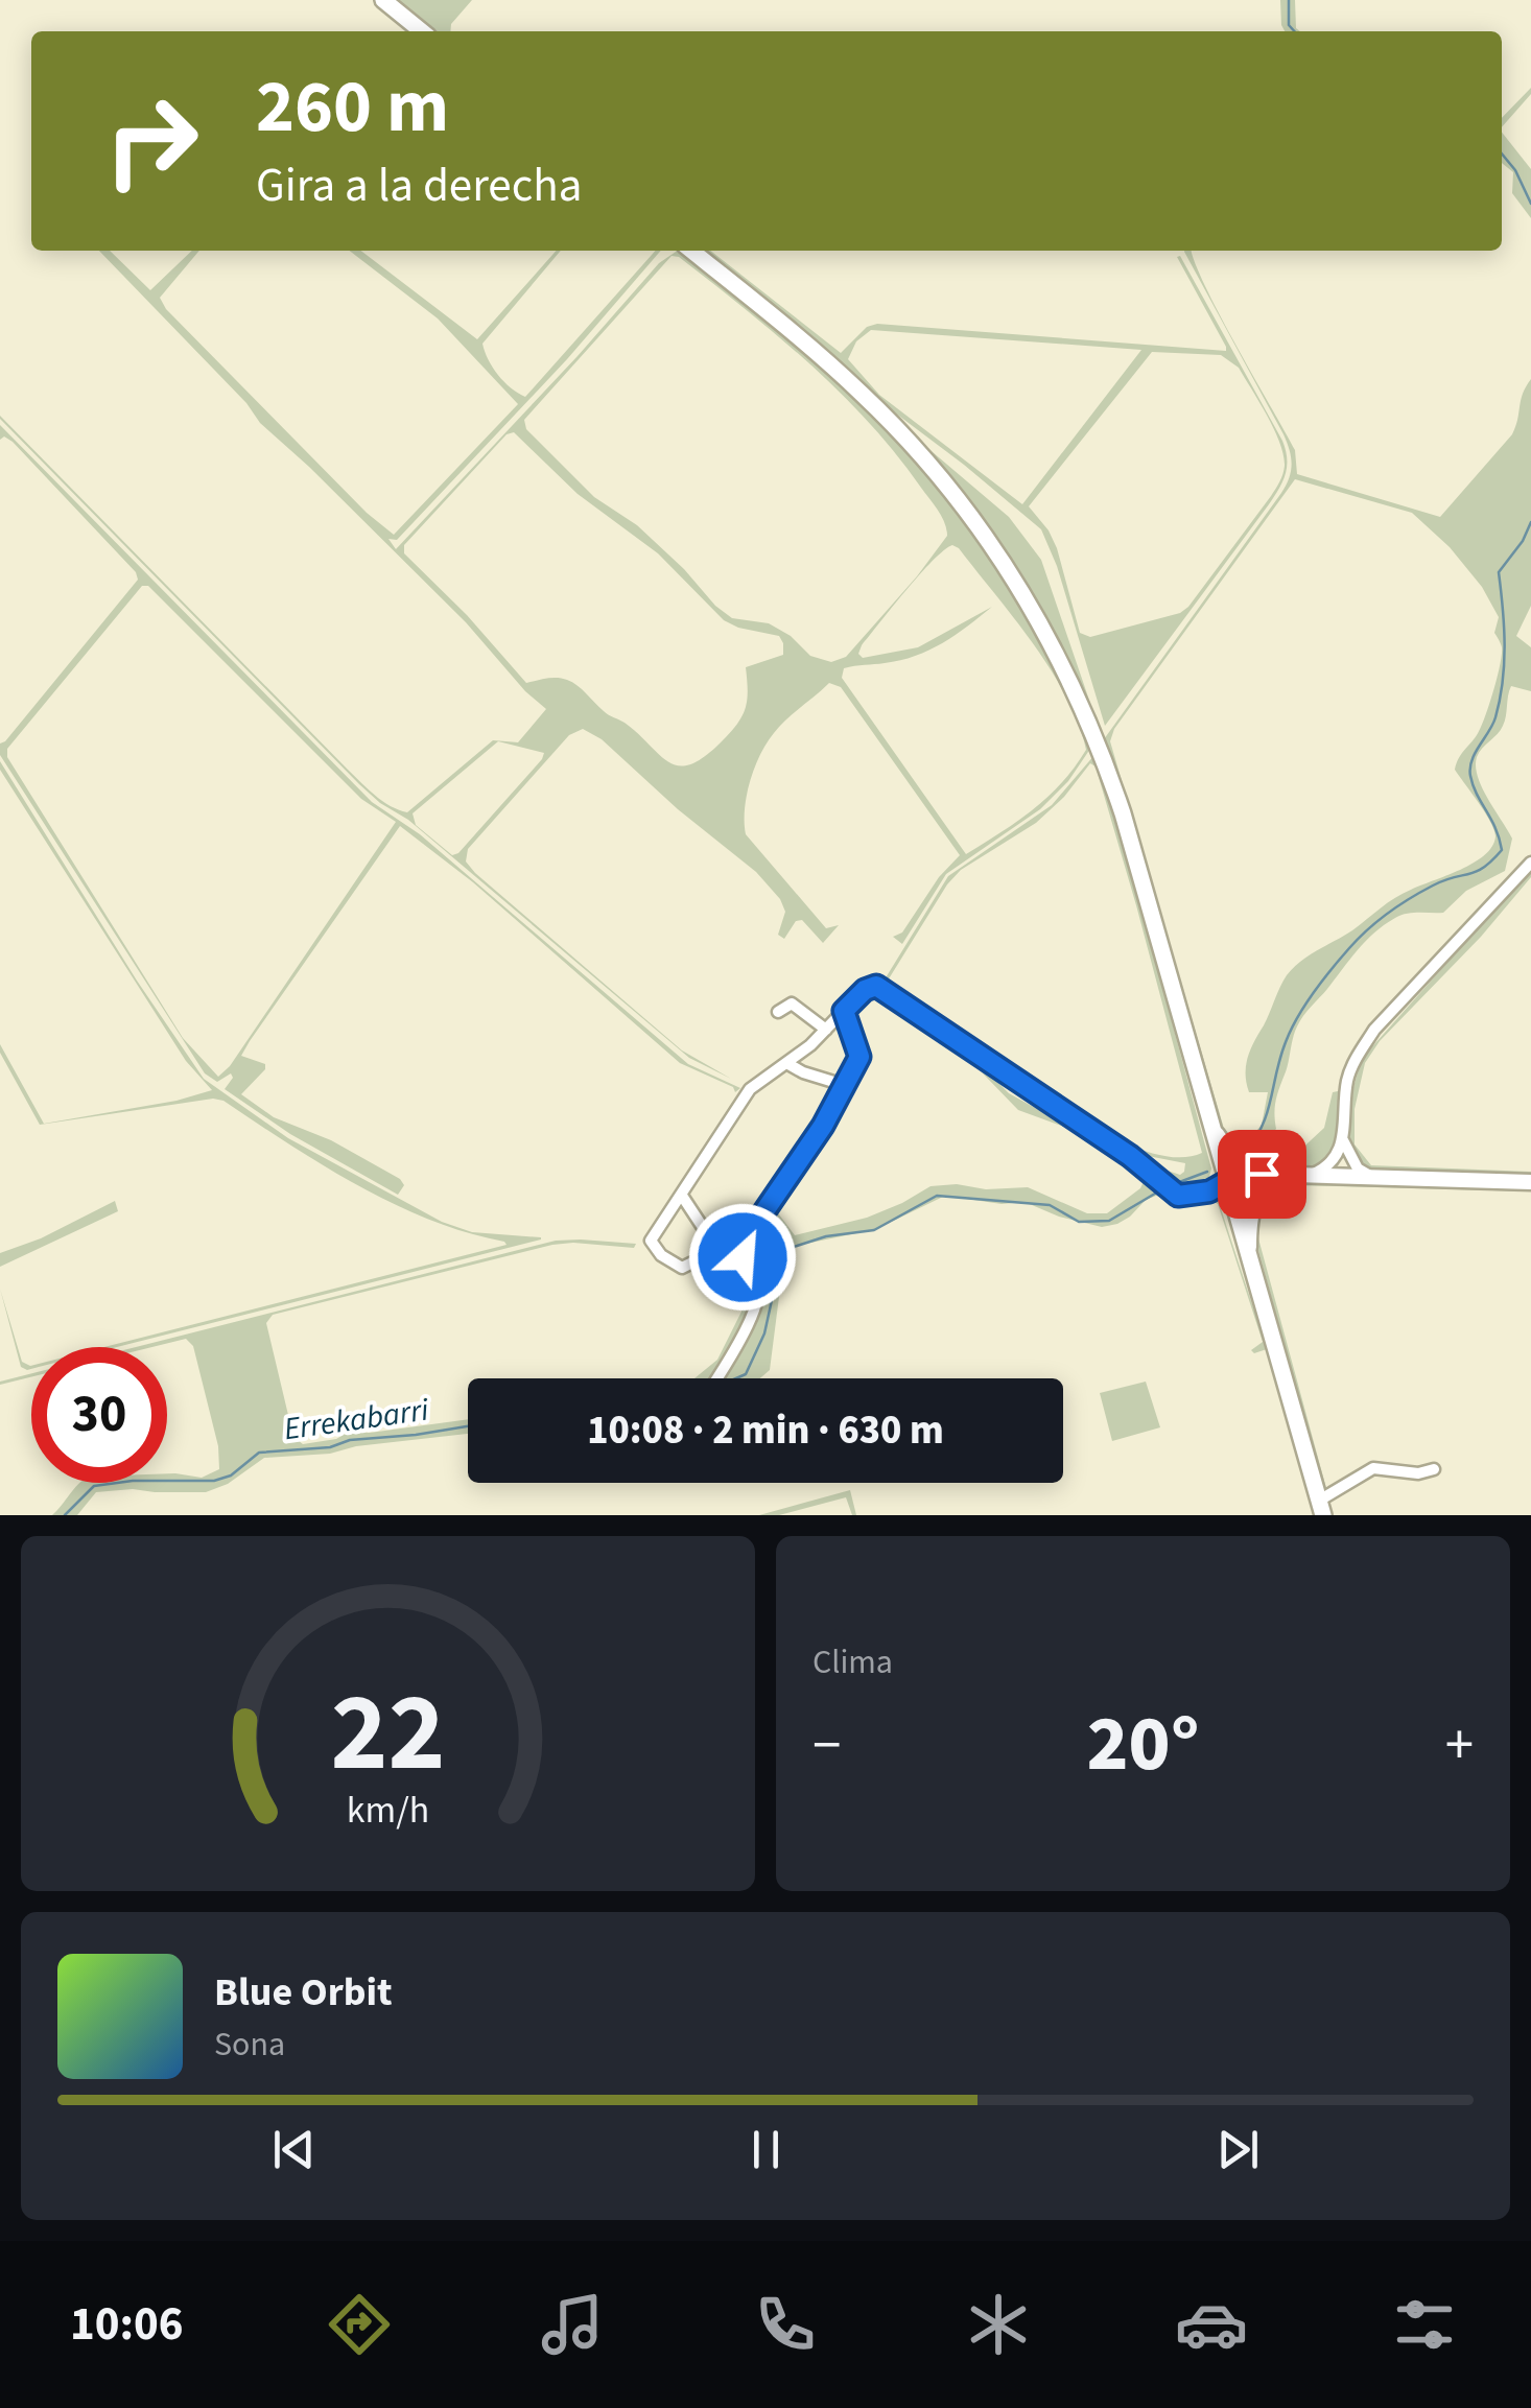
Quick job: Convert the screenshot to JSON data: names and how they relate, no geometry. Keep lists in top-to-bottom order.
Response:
{
  "water": ["Errekabarri"],
  "page": {
    "turn": ["260 m", "Gira a la derecha"],
    "limit": "30",
    "trip": "10:08 · 2 min · 630 m",
    "tile": "Clima",
    "heat": ["−", "20°", "+"],
    "song": ["Blue Orbit", "Sona"],
    "tabs": "10:06",
    "gauge": ["22", "km/h"]
  }
}
